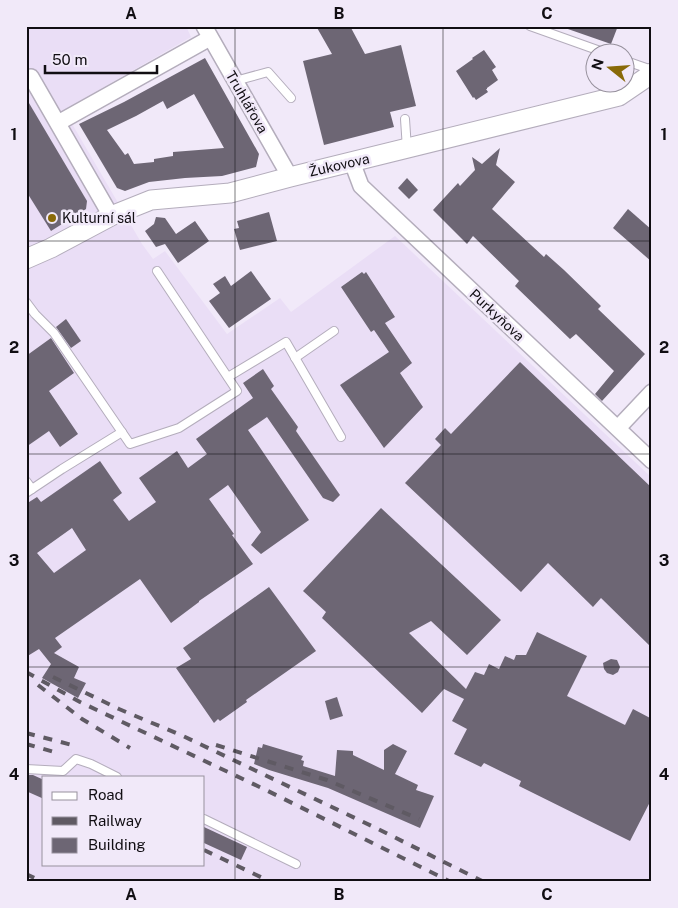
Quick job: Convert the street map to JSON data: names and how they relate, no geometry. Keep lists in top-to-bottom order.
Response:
{
  "streets": {
    "street": ["Truhlářova", "Žukovova", "Purkyňova"]
  },
  "crossings": [
    ["Truhlářova", "Žukovova"],
    ["Žukovova", "Purkyňova"]
  ],
  "places": ["Kulturní sál"],
  "legend": ["Road", "Railway", "Building"],
  "scale_bar": "50 m",
  "north": "left",
  "grid": {
    "columns": ["A", "B", "C"],
    "rows": [
      "1",
      "2",
      "3",
      "4"
    ]
  }
}
